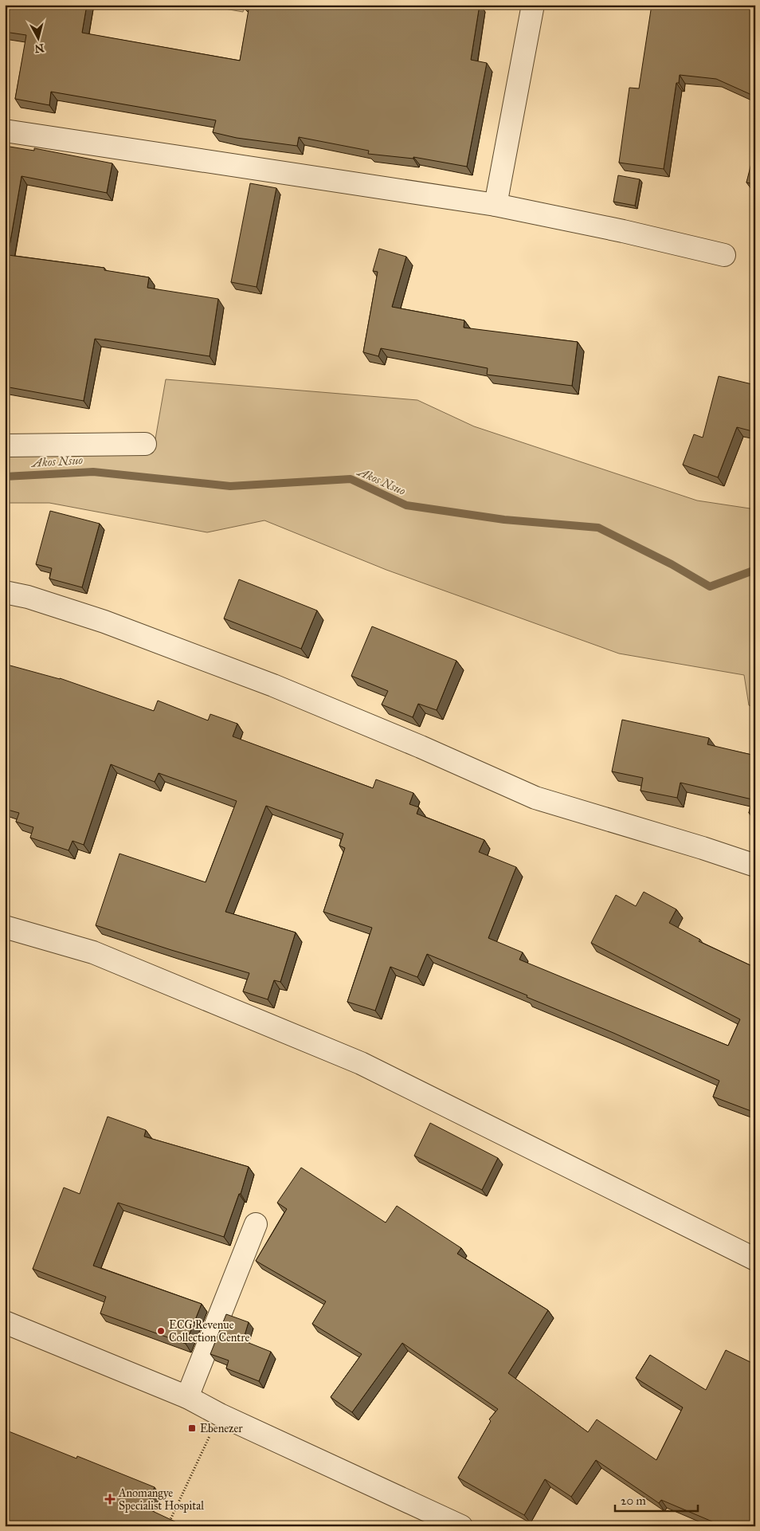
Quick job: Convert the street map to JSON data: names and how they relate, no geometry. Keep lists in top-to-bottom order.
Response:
{
  "water": ["Akos Nsuo"],
  "places": {
    "other": ["ECG Revenue Collection Centre"],
    "transit": ["Ebenezer"],
    "health": ["Anomangye Specialist Hospital"]
  },
  "scale_bar": "20 m",
  "north": "bottom"
}
